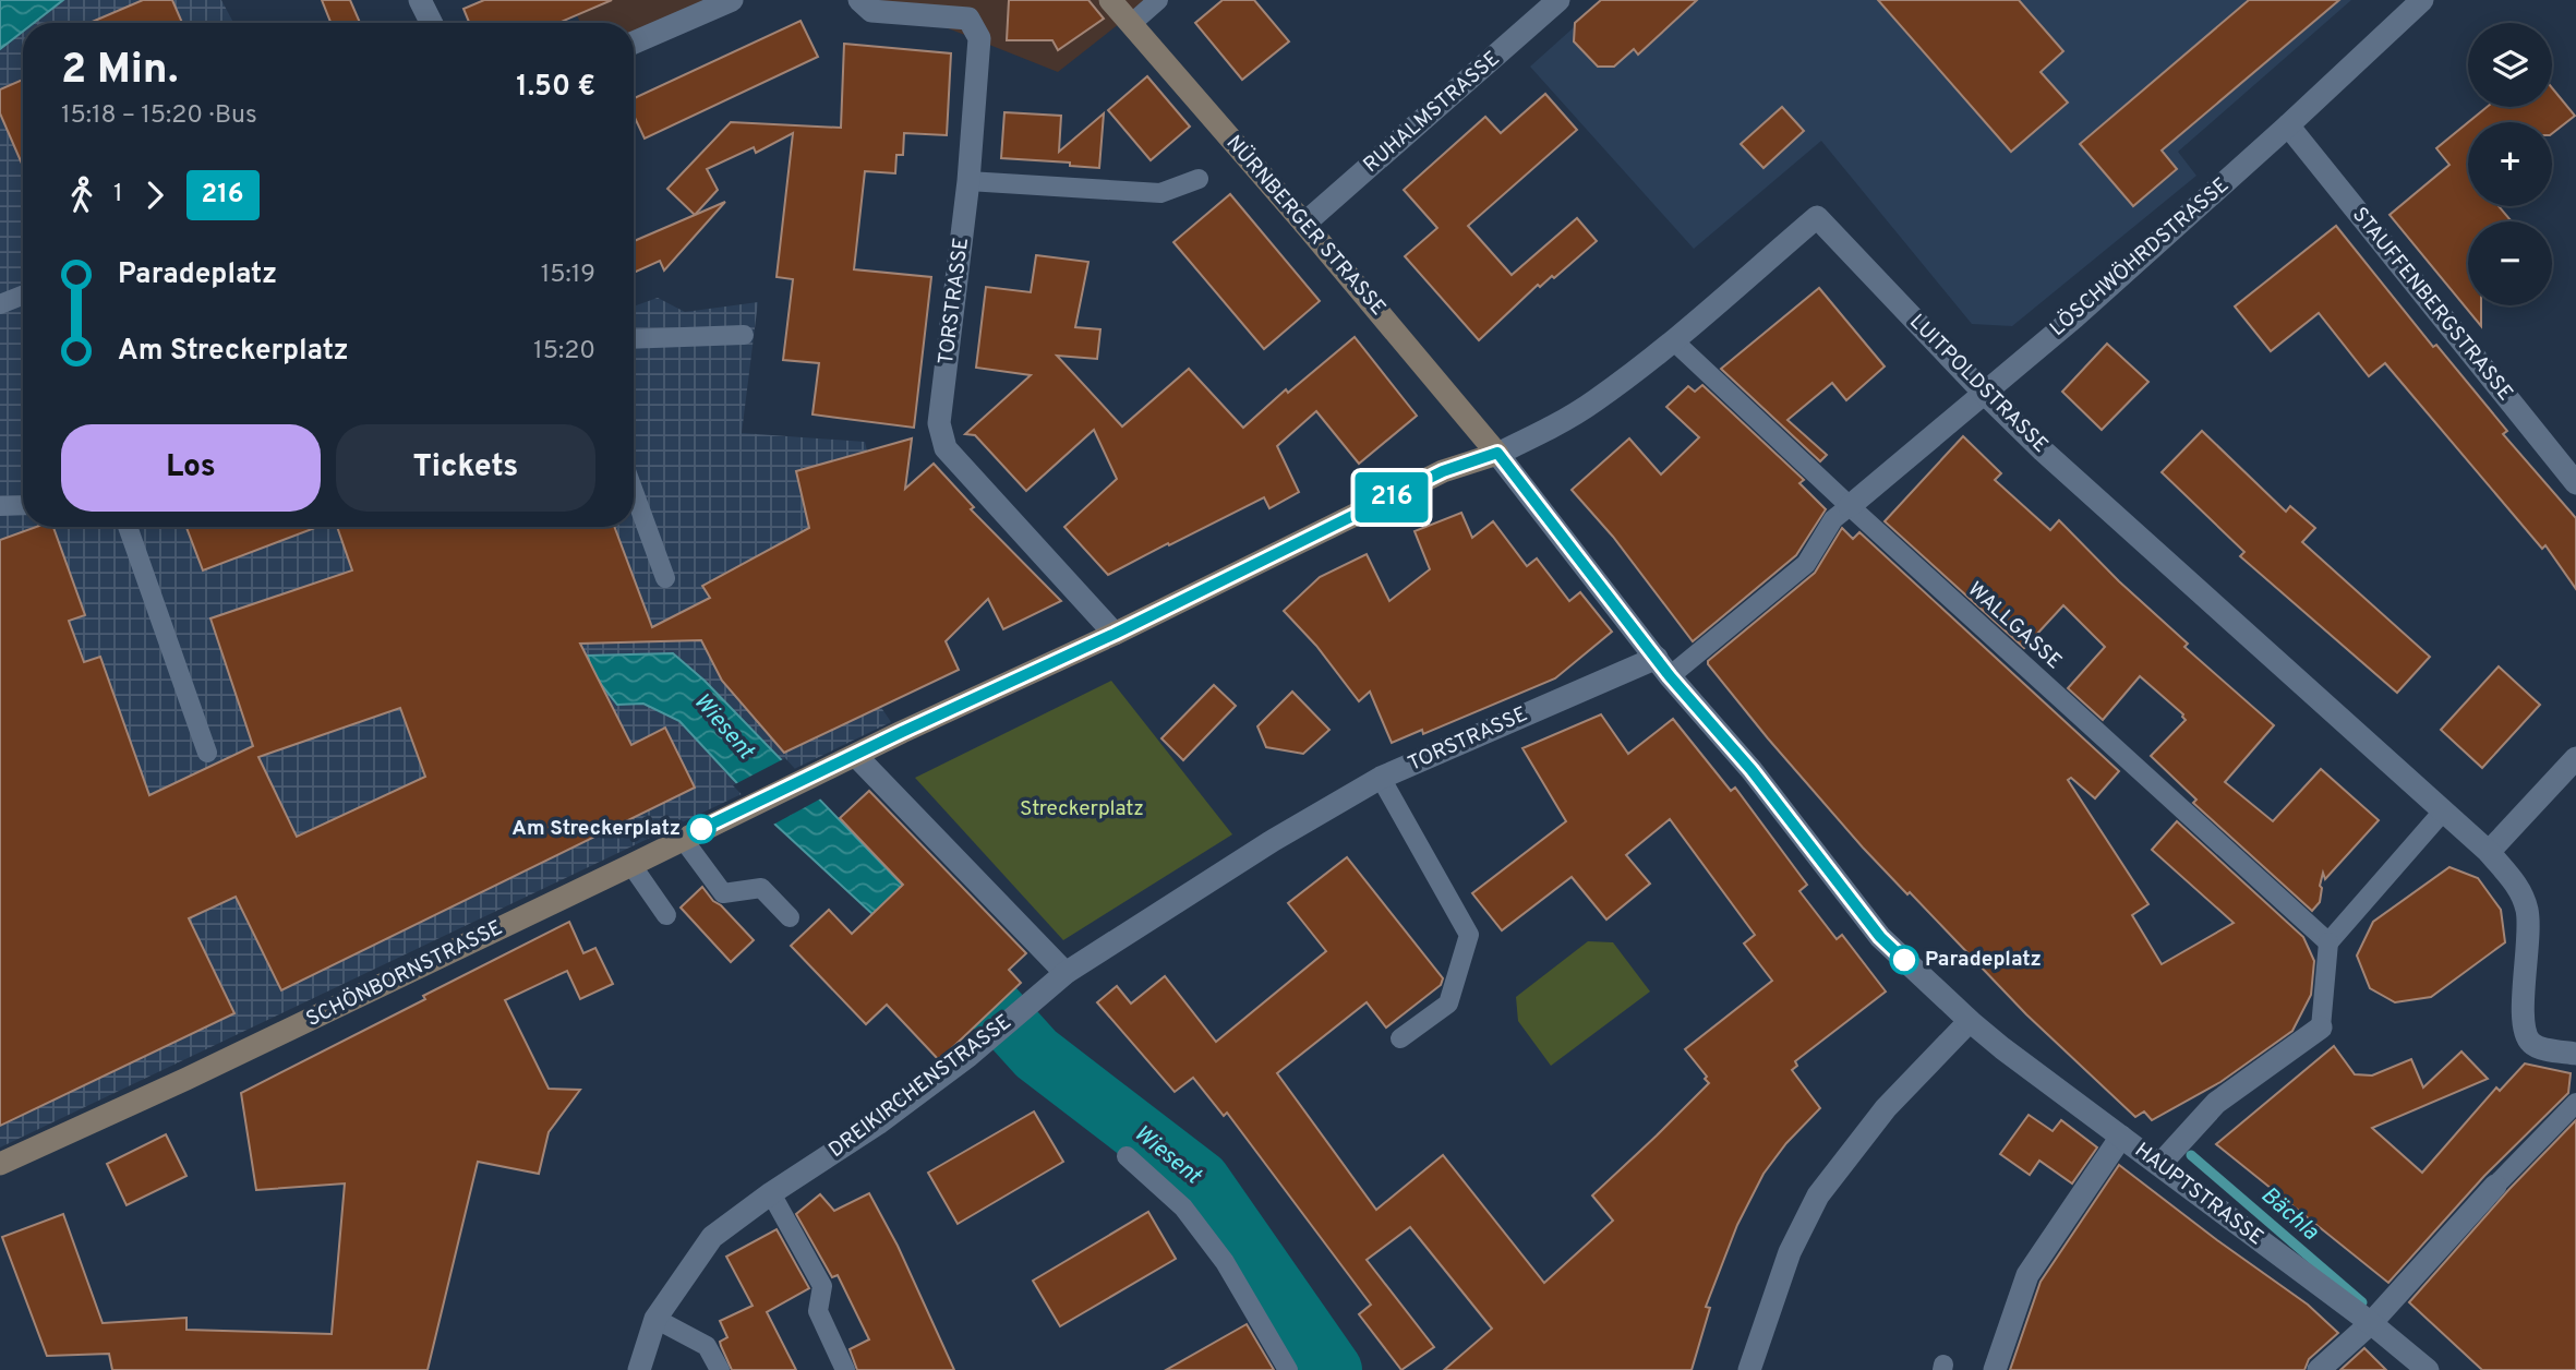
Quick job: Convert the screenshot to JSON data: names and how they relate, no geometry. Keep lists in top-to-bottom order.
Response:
{
  "streets": {
    "street": [
      "RUHALMSTRASSE",
      "NÜRNBERGER STRASSE",
      "LÖSCHWÖHRDSTRASSE",
      "TORSTRASSE",
      "STAUFFENBERGSTRASSE",
      "LUITPOLDSTRASSE",
      "SCHÖNBORNSTRASSE",
      "DREIKIRCHENSTRASSE",
      "HAUPTSTRASSE"
    ],
    "lane": ["WALLGASSE"]
  },
  "crossings": [
    ["RUHALMSTRASSE", "NÜRNBERGER STRASSE"],
    ["NÜRNBERGER STRASSE", "TORSTRASSE"],
    ["NÜRNBERGER STRASSE", "LUITPOLDSTRASSE"],
    ["NÜRNBERGER STRASSE", "HAUPTSTRASSE"],
    ["LÖSCHWÖHRDSTRASSE", "STAUFFENBERGSTRASSE"],
    ["LÖSCHWÖHRDSTRASSE", "LUITPOLDSTRASSE"],
    ["LÖSCHWÖHRDSTRASSE", "WALLGASSE"],
    ["TORSTRASSE", "DREIKIRCHENSTRASSE"],
    ["LUITPOLDSTRASSE", "WALLGASSE"]
  ],
  "water": ["Wiesent", "Bächla"],
  "parks": ["Streckerplatz"],
  "places": ["Am Streckerplatz", "Paradeplatz"],
  "lines": ["bus line 216"],
  "page": {
    "on_map": "216",
    "map_buttons": ["+", "−"],
    "heading": ["2 Min.", "15:18 – 15:20 · Bus", "1.50 €"],
    "legs": ["1", "216"],
    "list": [
      {
        "name": "Paradeplatz",
        "value": "15:19"
      },
      {
        "name": "Am Streckerplatz",
        "value": "15:20"
      }
    ],
    "buttons": ["Los", "Tickets"]
  }
}
